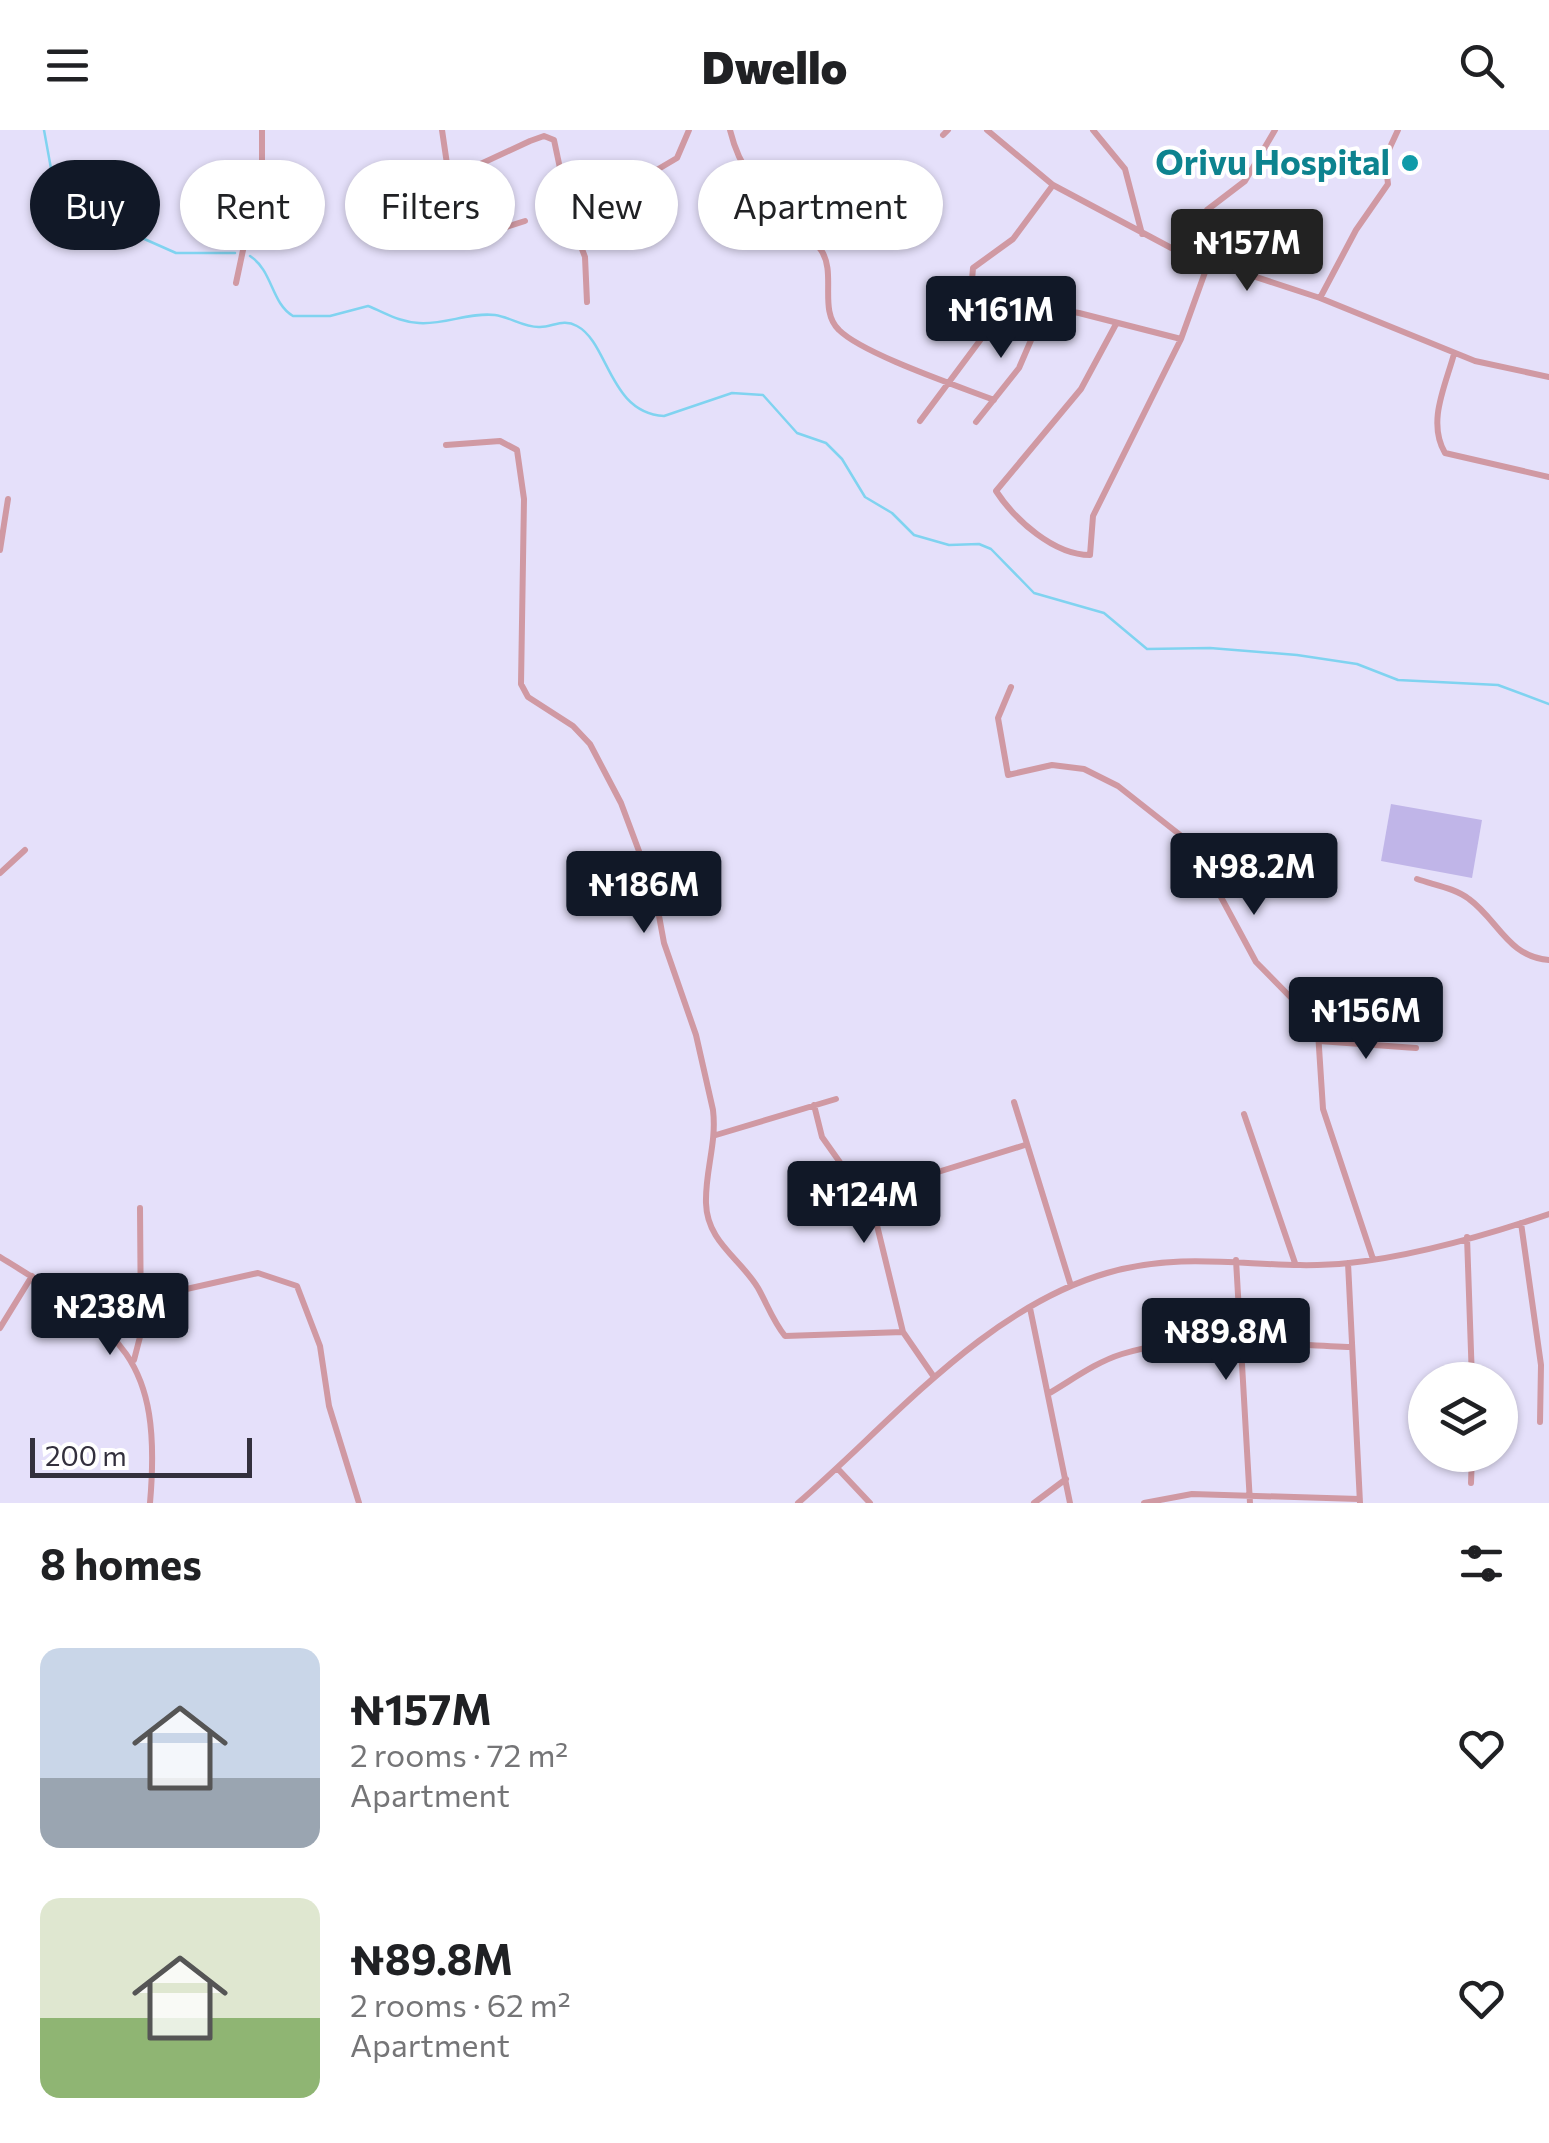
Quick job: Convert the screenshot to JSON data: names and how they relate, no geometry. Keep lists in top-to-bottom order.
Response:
{
  "places": ["Orivu Hospital"],
  "scale_bar": "200 m",
  "page": {
    "header": "Dwello",
    "chip": [
      "Buy",
      "Rent",
      "Filters",
      "New",
      "Apartment"
    ],
    "price": [
      "₦157M",
      "₦161M",
      "₦98.2M",
      "₦186M",
      "₦156M",
      "₦124M",
      "₦238M",
      "₦89.8M"
    ],
    "scale": "200 m",
    "heading": "8 homes",
    "list": [
      {
        "name": "₦157M",
        "note": "2 rooms · 72 m² · Apartment"
      },
      {
        "name": "₦89.8M",
        "note": "2 rooms · 62 m² · Apartment"
      }
    ]
  }
}
